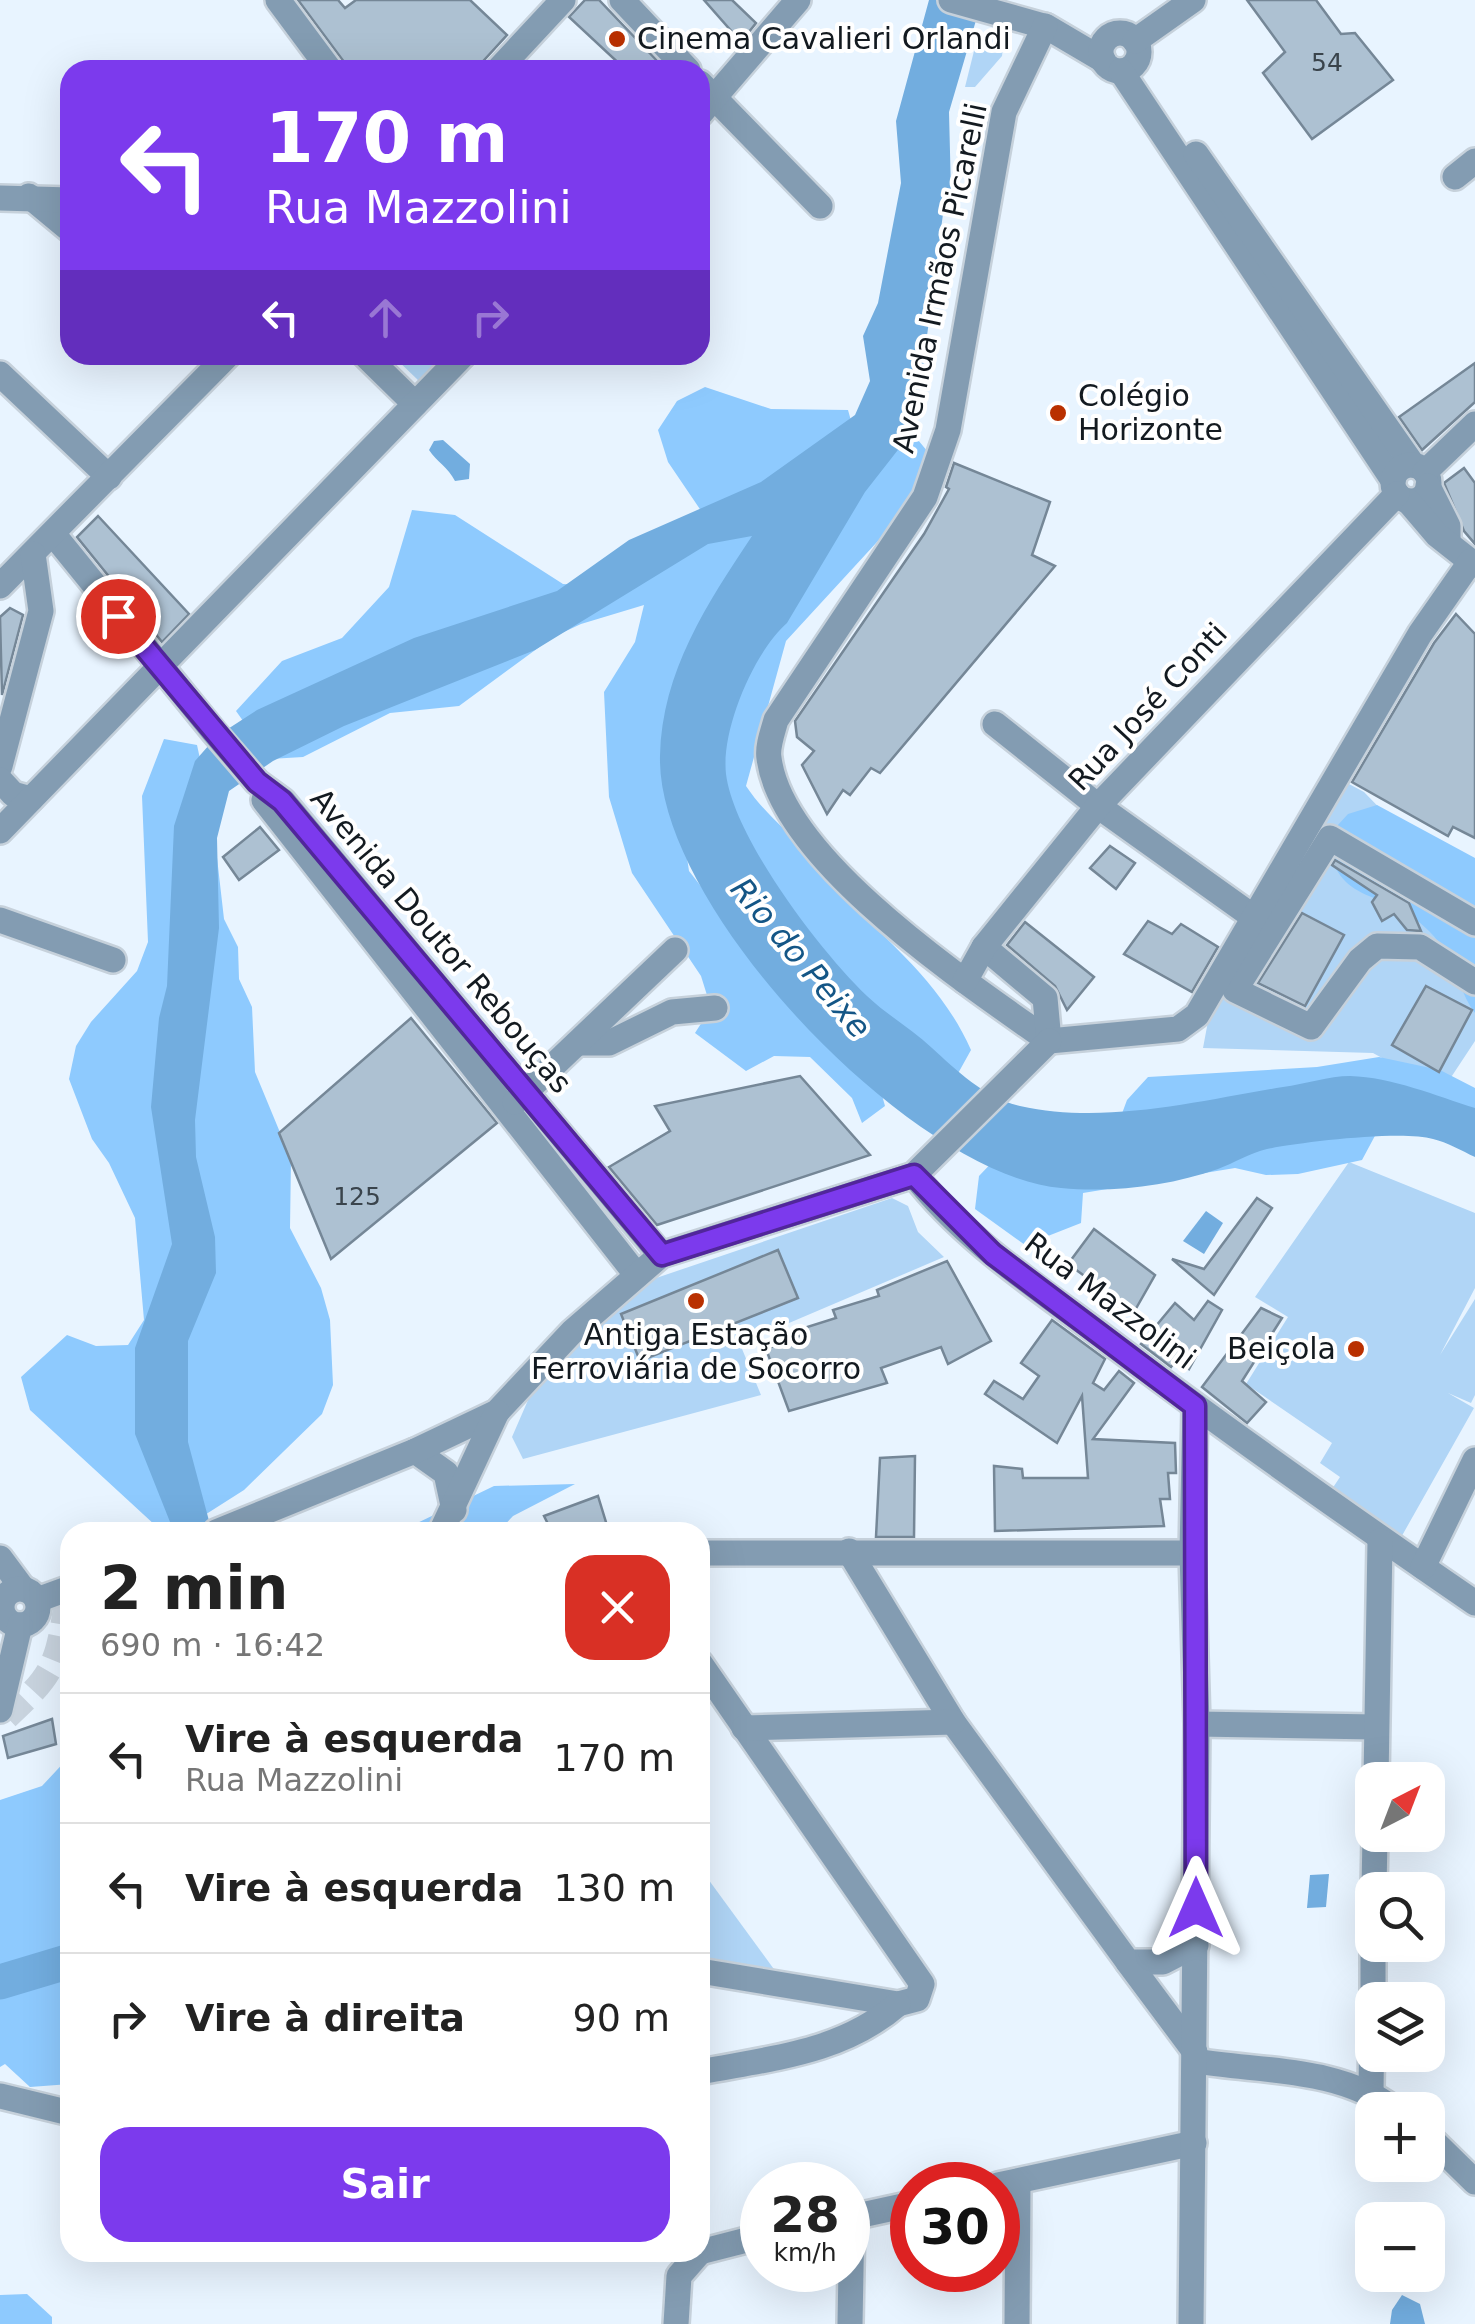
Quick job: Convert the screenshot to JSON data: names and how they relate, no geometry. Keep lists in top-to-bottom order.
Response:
{
  "streets": {
    "street": [
      "Avenida Irmãos Picarelli",
      "Rua José Conti",
      "Avenida Doutor Rebouças",
      "Rua Mazzolini"
    ]
  },
  "crossings": [
    ["Avenida Irmãos Picarelli", "Rua José Conti"]
  ],
  "water": ["Rio do Peixe"],
  "places": [
    "Cinema Cavalieri Orlandi",
    "Colégio Horizonte",
    "Antiga Estação Ferroviária de Socorro",
    "Beiçola"
  ],
  "house_numbers": ["54", "125"],
  "north": "top right",
  "page": {
    "turn": ["170 m", "Rua Mazzolini"],
    "heading": ["2 min", "690 m · 16:42"],
    "list": [
      {
        "name": "Vire à esquerda",
        "note": "Rua Mazzolini",
        "value": "170 m"
      },
      {
        "name": "Vire à esquerda",
        "value": "130 m"
      },
      {
        "name": "Vire à direita",
        "value": "90 m"
      }
    ],
    "map_buttons": ["+", "−"],
    "buttons": "Sair",
    "speed": "28 km/h",
    "limit": "30"
  }
}
